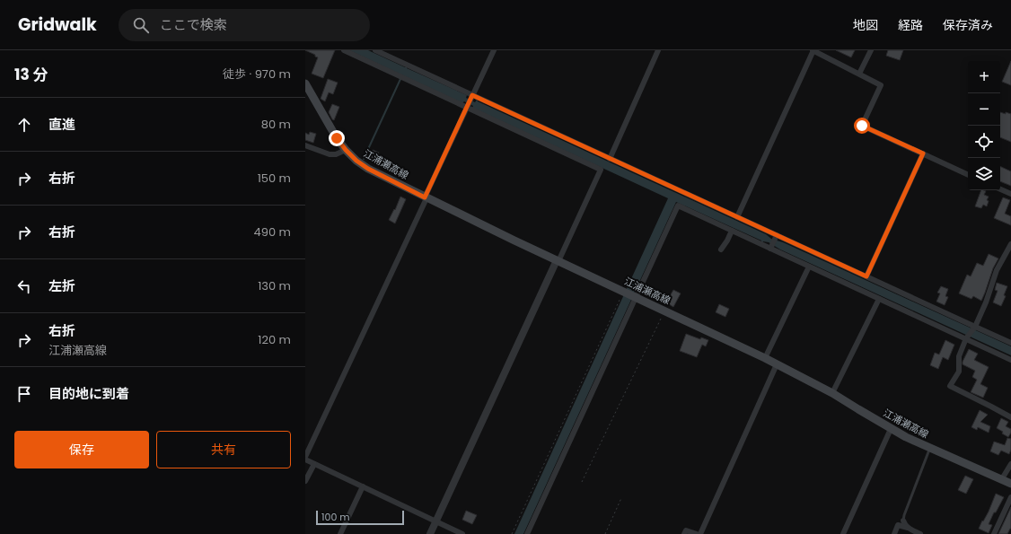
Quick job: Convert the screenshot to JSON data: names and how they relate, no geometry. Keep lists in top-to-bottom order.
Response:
{
  "streets": {
    "main road": ["江浦瀬高線"]
  },
  "scale_bar": "100 m",
  "page": {
    "header": "Gridwalk",
    "search": "ここで検索",
    "nav": ["地図", "経路", "保存済み"],
    "heading": ["13 分", "徒歩 · 970 m"],
    "map_buttons": ["+", "−"],
    "list": [
      ["直進", "80 m"],
      ["右折", "150 m"],
      ["右折", "490 m"],
      ["左折", "130 m"],
      ["右折", "江浦瀬高線", "120 m"],
      "目的地に到着"
    ],
    "buttons": ["保存", "共有"],
    "scale": "100 m"
  }
}
